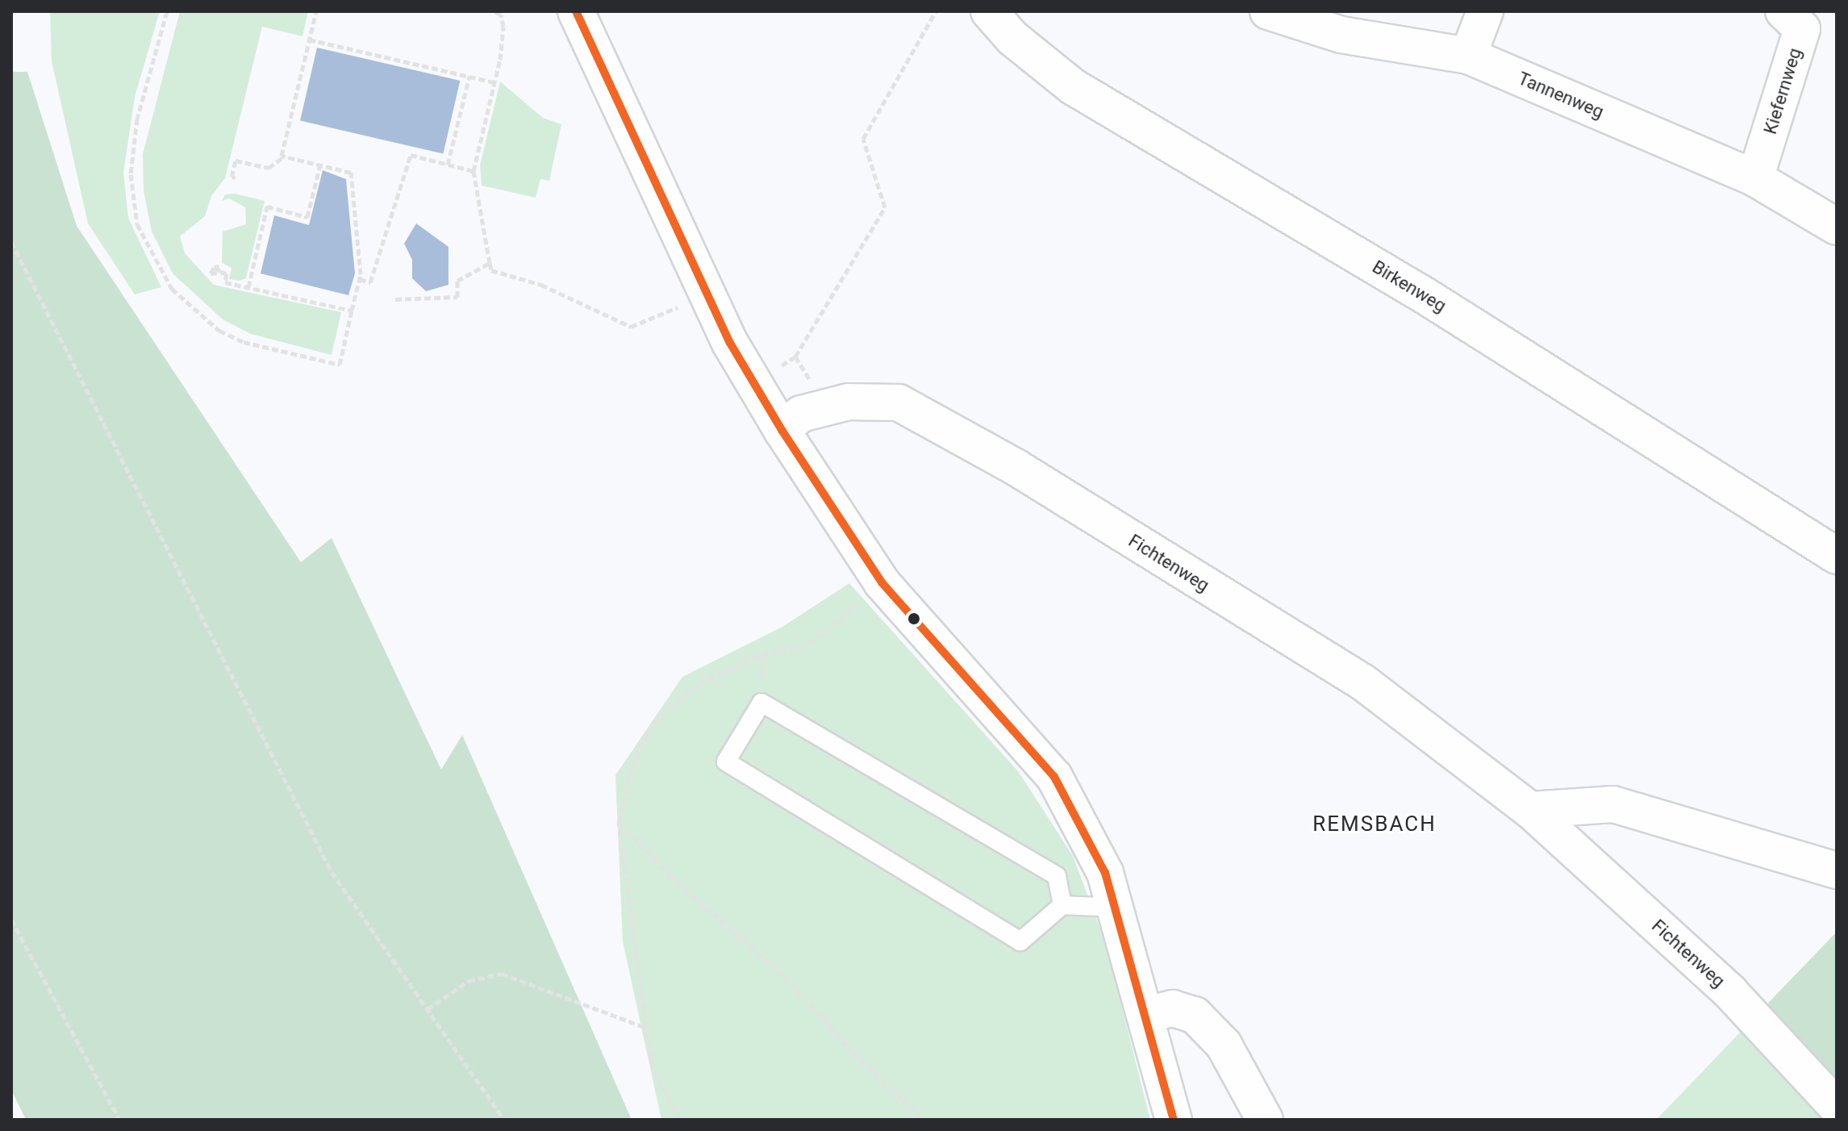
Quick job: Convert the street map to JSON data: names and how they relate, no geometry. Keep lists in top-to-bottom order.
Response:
{
  "streets": {
    "street": [
      "Kiefernweg",
      "Tannenweg",
      "Birkenweg",
      "Fichtenweg"
    ]
  },
  "crossings": [
    ["Kiefernweg", "Tannenweg"]
  ],
  "districts": ["REMSBACH"]
}
